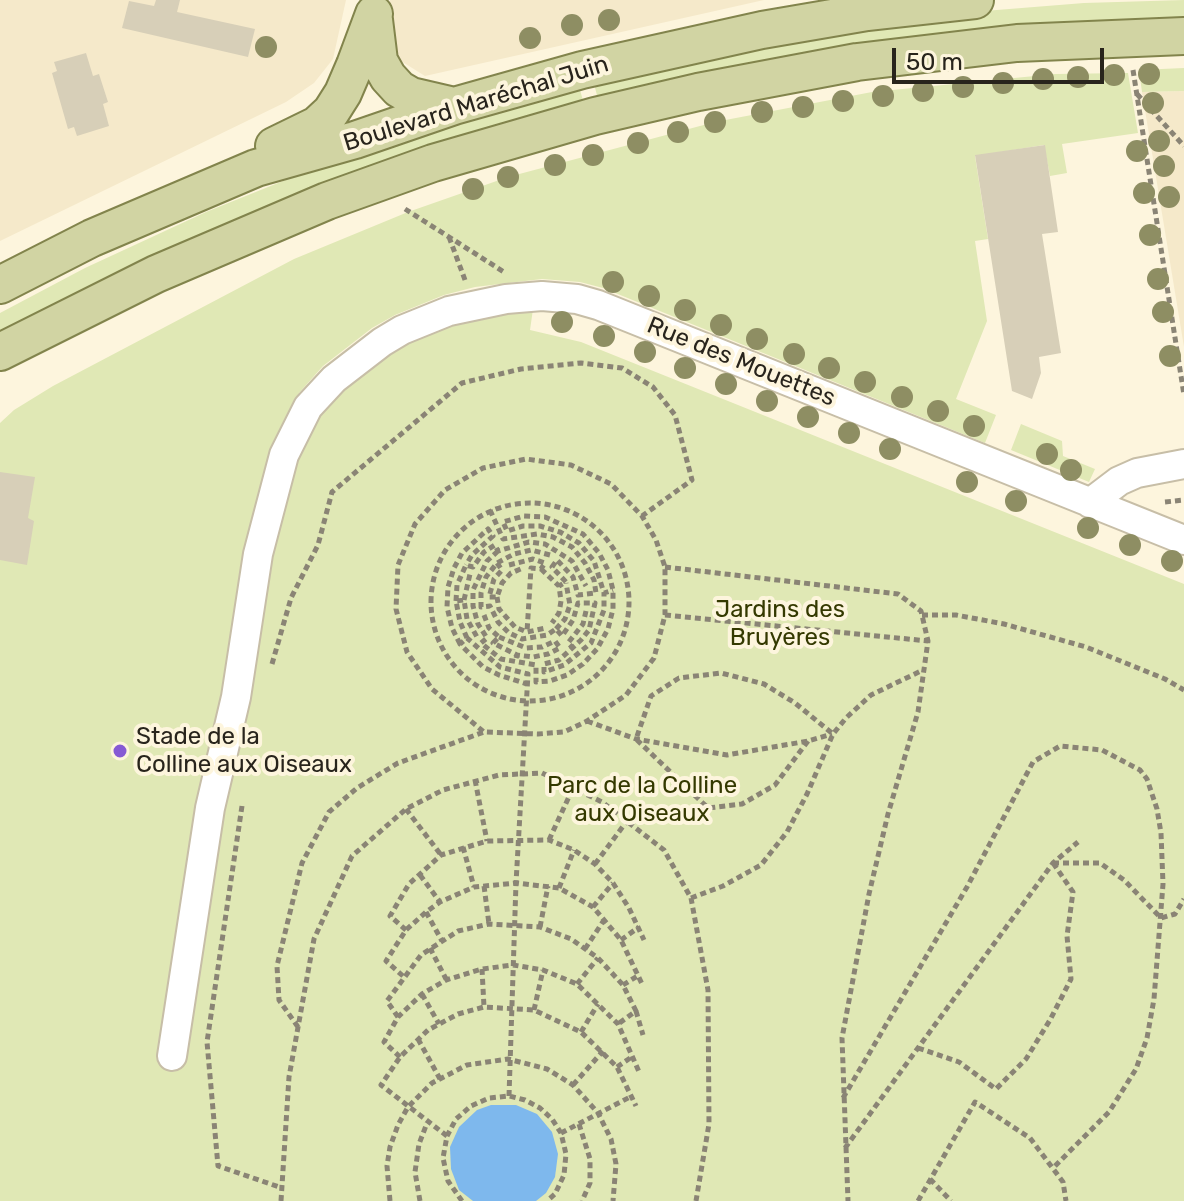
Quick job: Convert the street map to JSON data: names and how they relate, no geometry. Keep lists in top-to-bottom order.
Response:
{
  "streets": {
    "main road": ["Boulevard Maréchal Juin"],
    "street": ["Rue des Mouettes"]
  },
  "parks": ["Jardins des Bruyères", "Parc de la Colline aux Oiseaux"],
  "places": ["Stade de la Colline aux Oiseaux"],
  "scale_bar": "50 m"
}
